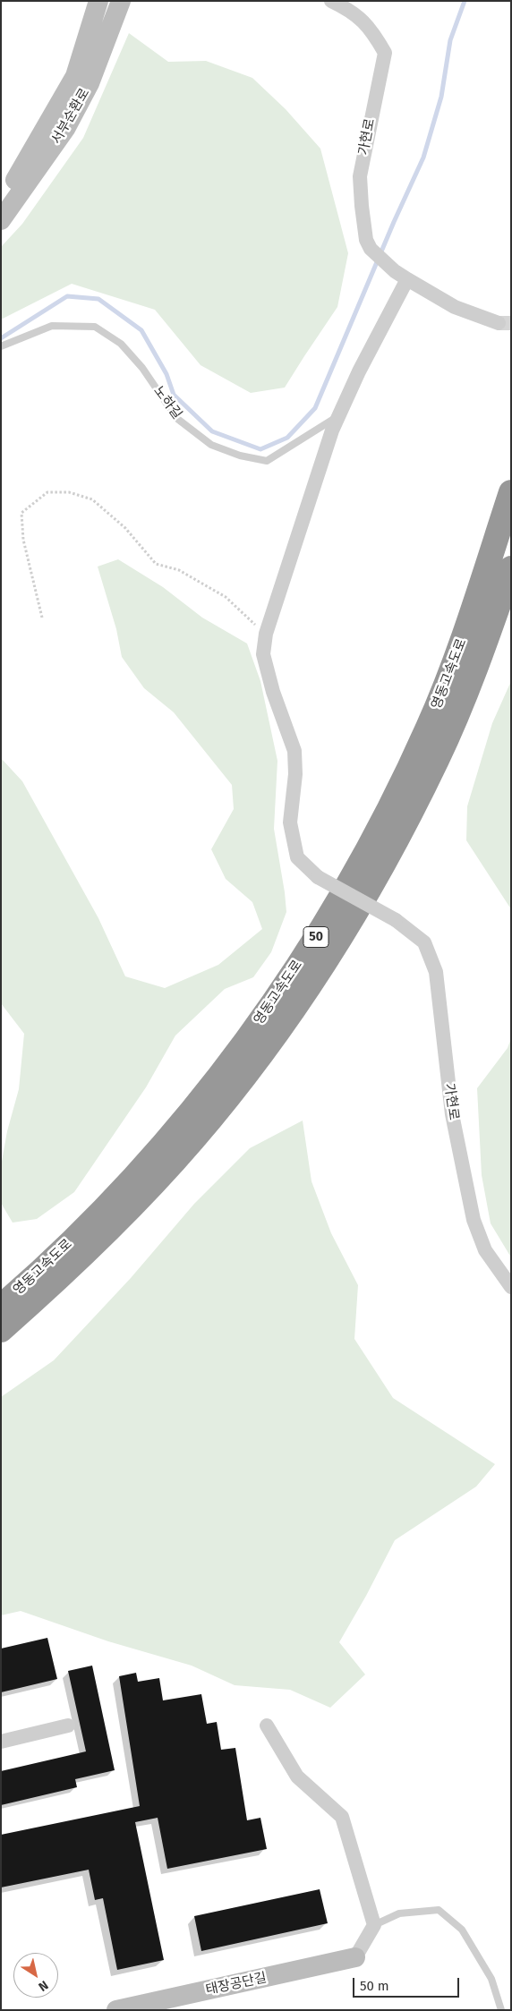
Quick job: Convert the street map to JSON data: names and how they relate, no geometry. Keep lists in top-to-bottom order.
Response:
{
  "streets": {
    "highway": ["영동고속도로", "50"],
    "street": ["서부순환로", "가현로", "태장공단길"],
    "lane": ["노하길"]
  },
  "crossings": [
    ["가현로", "노하길"]
  ],
  "scale_bar": "50 m",
  "north": "bottom right"
}
